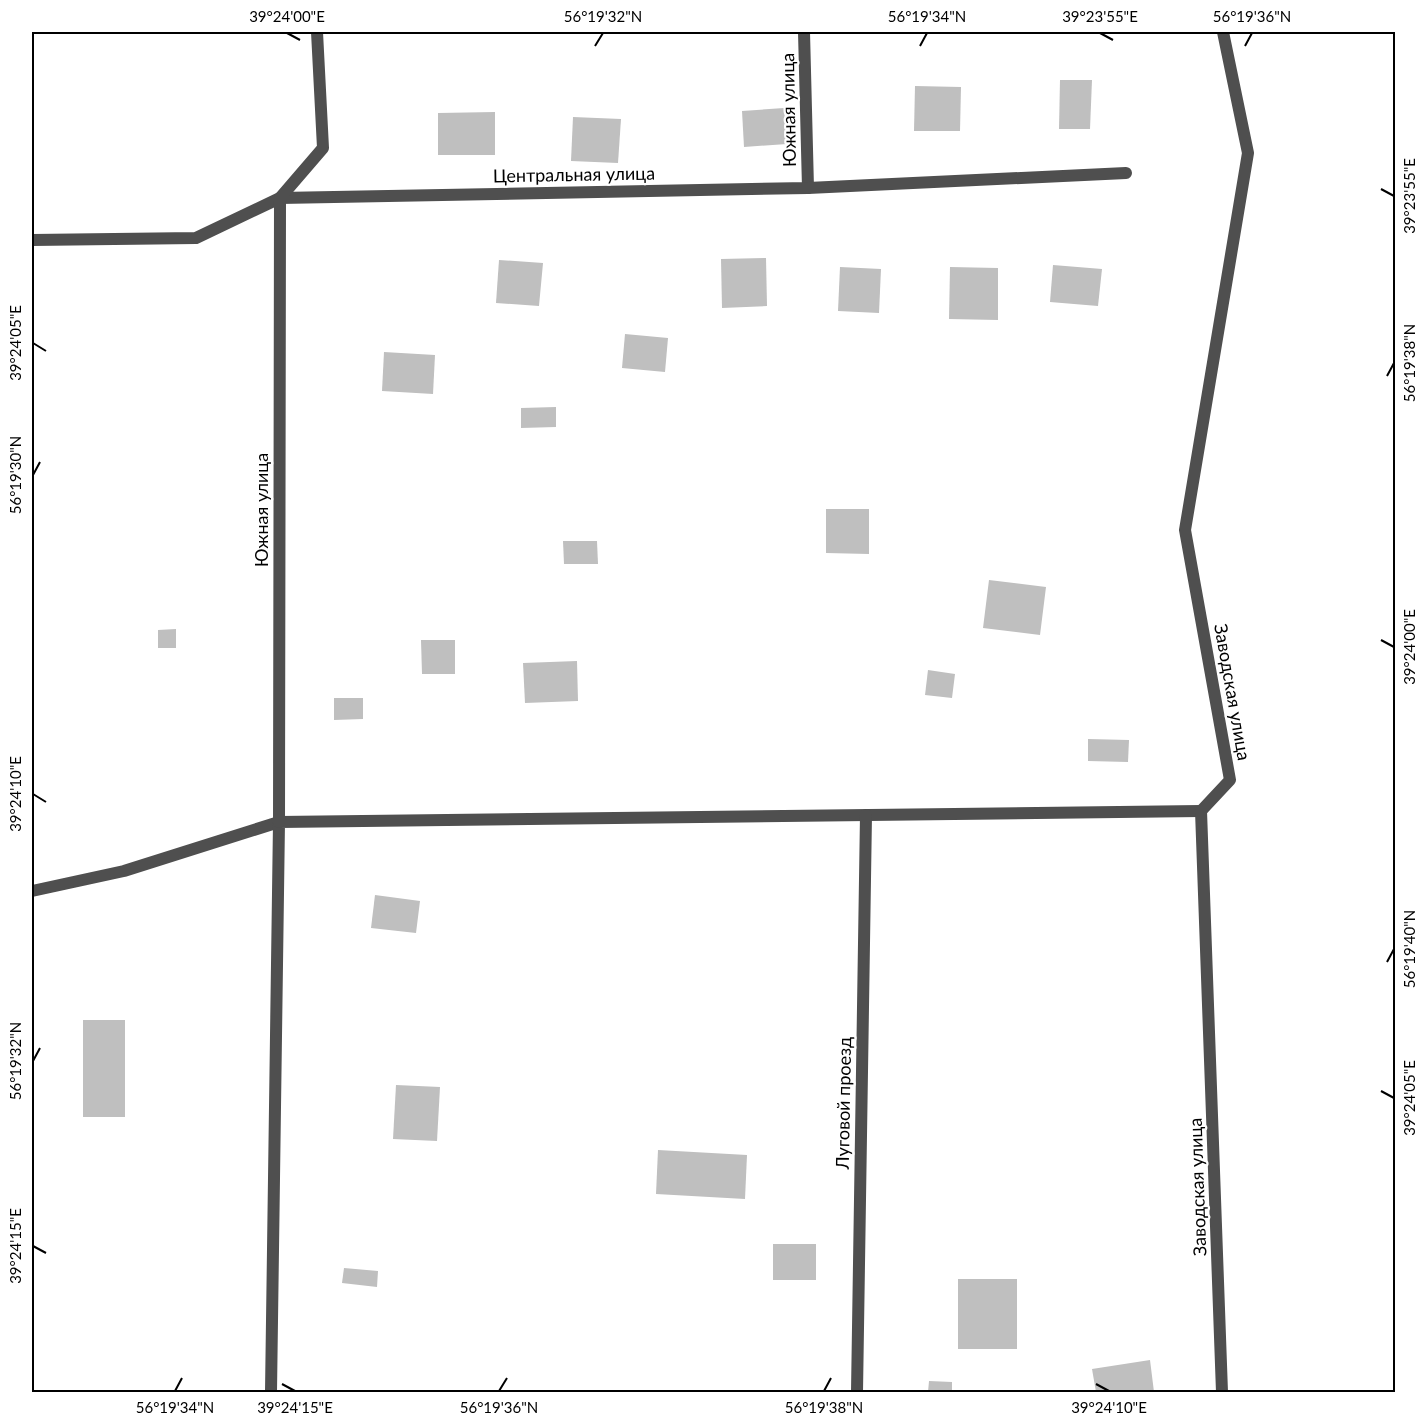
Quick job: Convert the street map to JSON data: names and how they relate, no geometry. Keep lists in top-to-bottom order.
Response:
{
  "streets": {
    "street": [
      "Южная улица",
      "Центральная улица",
      "Заводская улица",
      "Луговой проезд"
    ]
  },
  "crossings": [
    ["Южная улица", "Центральная улица"]
  ],
  "coordinates": [
    "39°24'00\"E",
    "56°19'32\"N",
    "56°19'34\"N",
    "39°23'55\"E",
    "56°19'36\"N",
    "39°24'05\"E",
    "56°19'38\"N",
    "56°19'30\"N",
    "39°24'10\"E",
    "56°19'40\"N",
    "39°24'15\"E"
  ]
}
